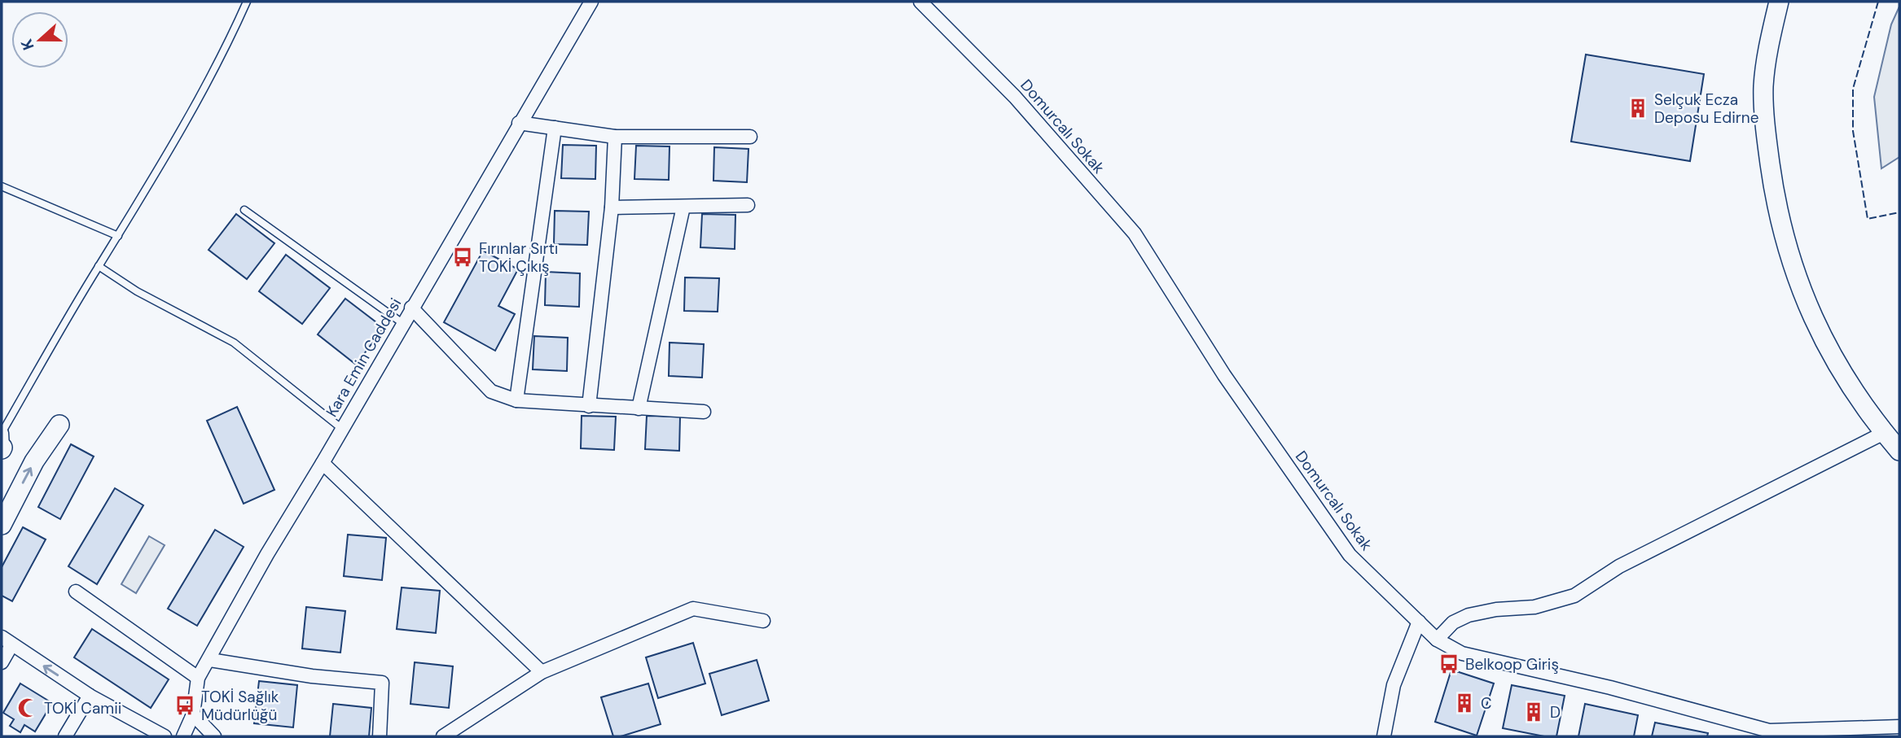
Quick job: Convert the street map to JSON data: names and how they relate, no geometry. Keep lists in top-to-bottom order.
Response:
{
  "streets": {
    "street": ["Domurcalı Sokak", "Kara Emin Caddesi"]
  },
  "places": {
    "building": ["Selçuk Ecza Deposu Edirne", "C", "D"],
    "bus stop": ["Fırınlar Sırtı TOKİ Çıkış", "Belkoop Giriş", "TOKİ Sağlık Müdürlüğü"],
    "mosque": ["TOKİ Camii"]
  },
  "north": "left"
}
